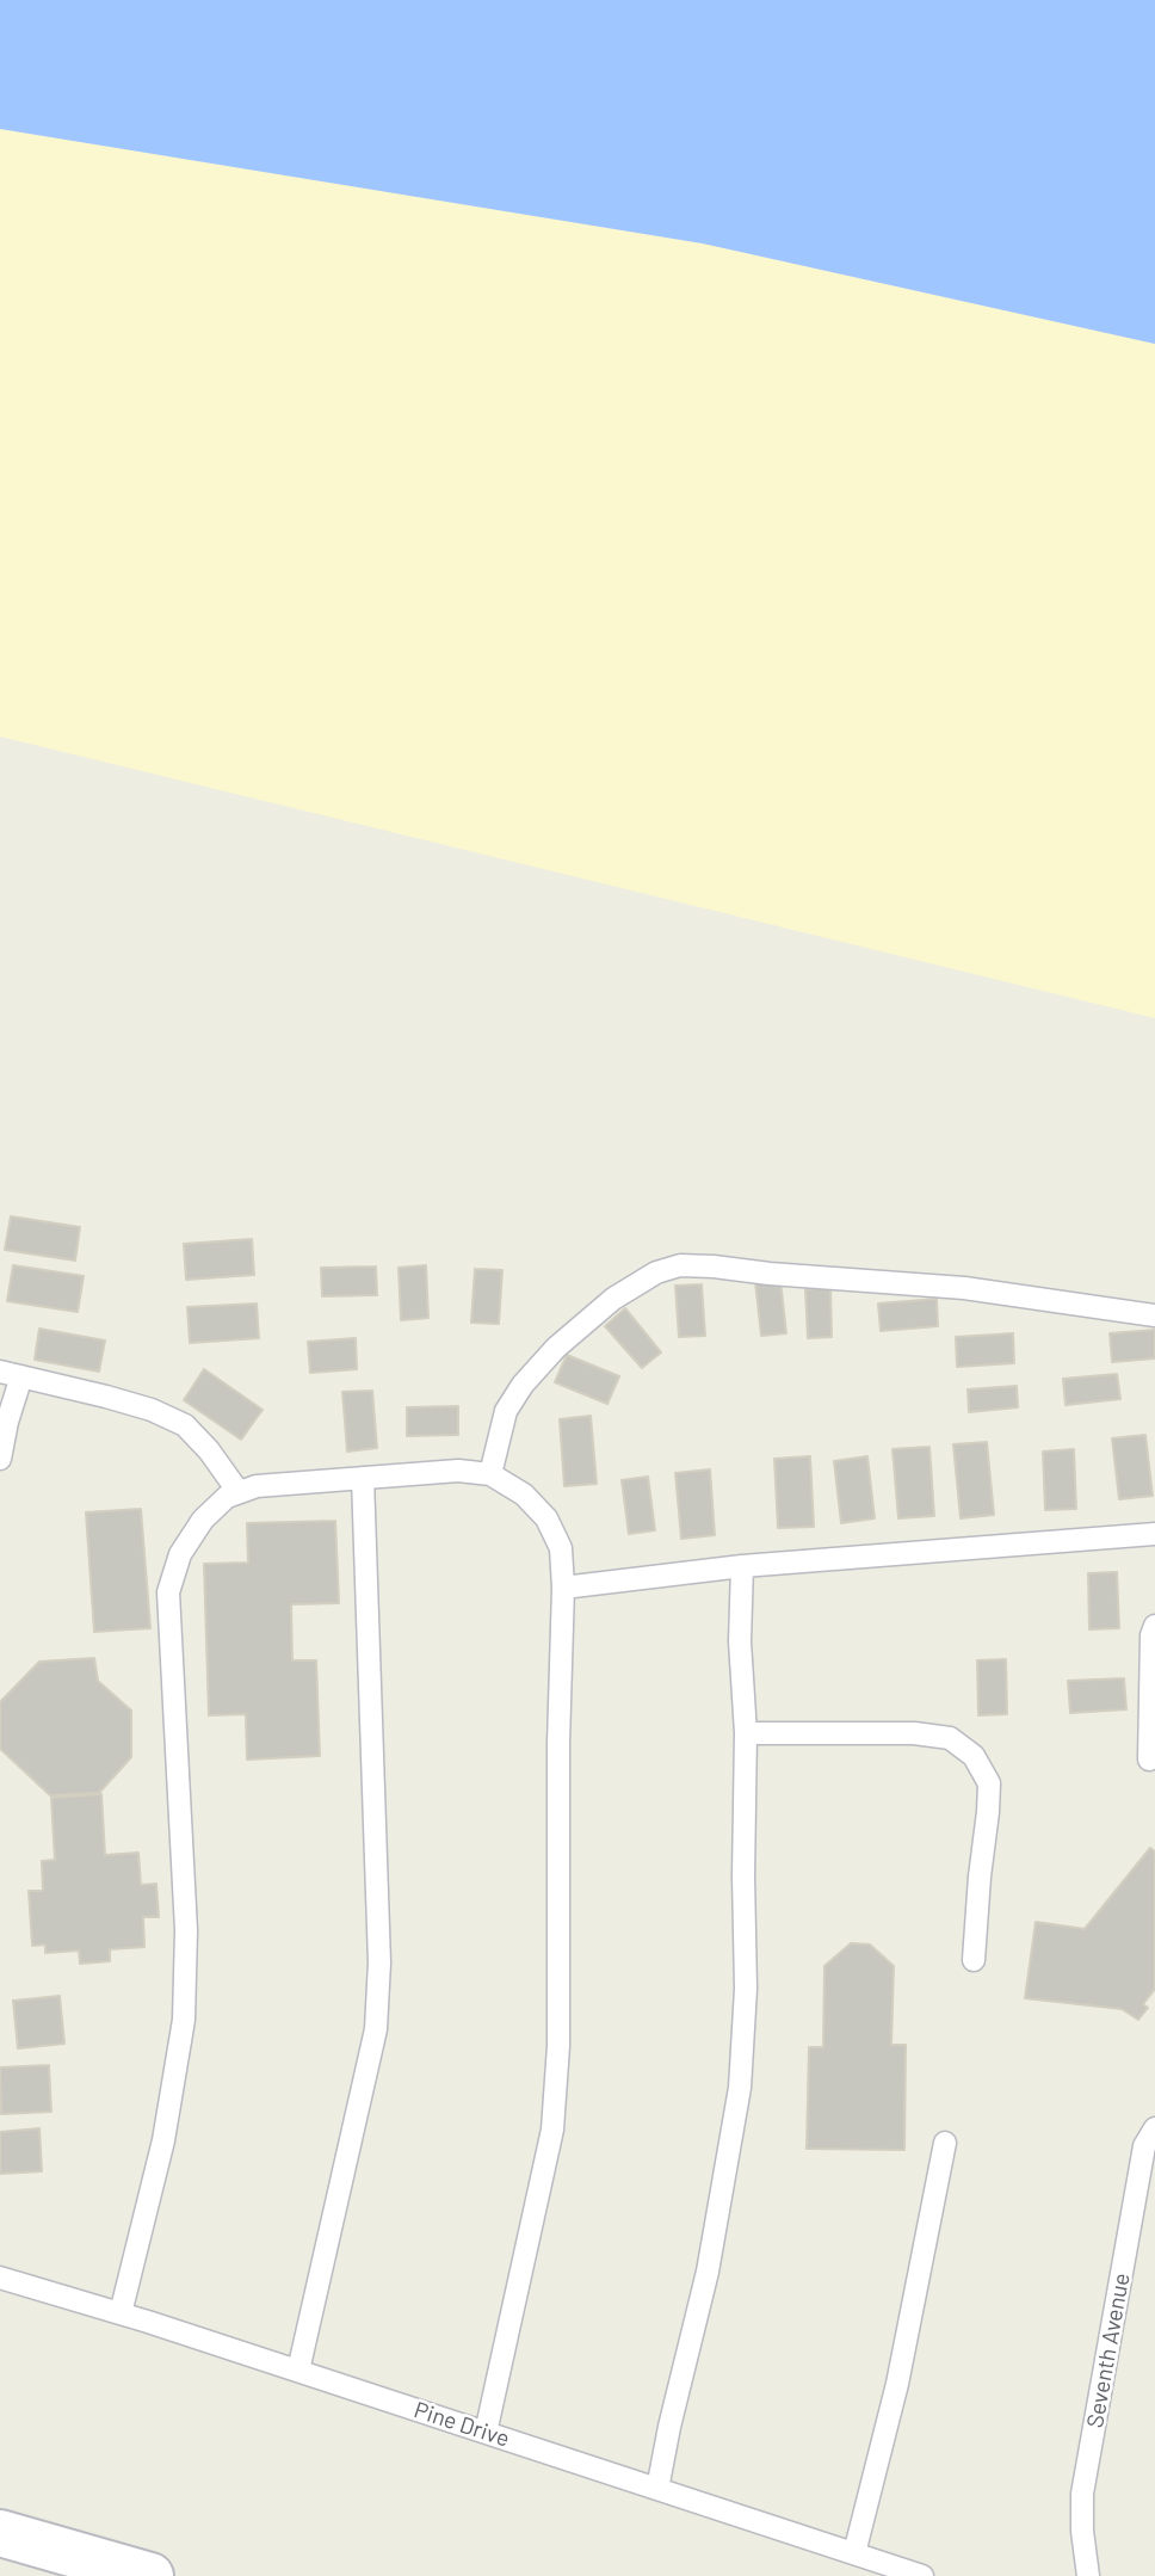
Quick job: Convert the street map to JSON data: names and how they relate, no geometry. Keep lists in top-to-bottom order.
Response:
{
  "streets": {
    "lane": ["Seventh Avenue", "Pine Drive"]
  }
}
